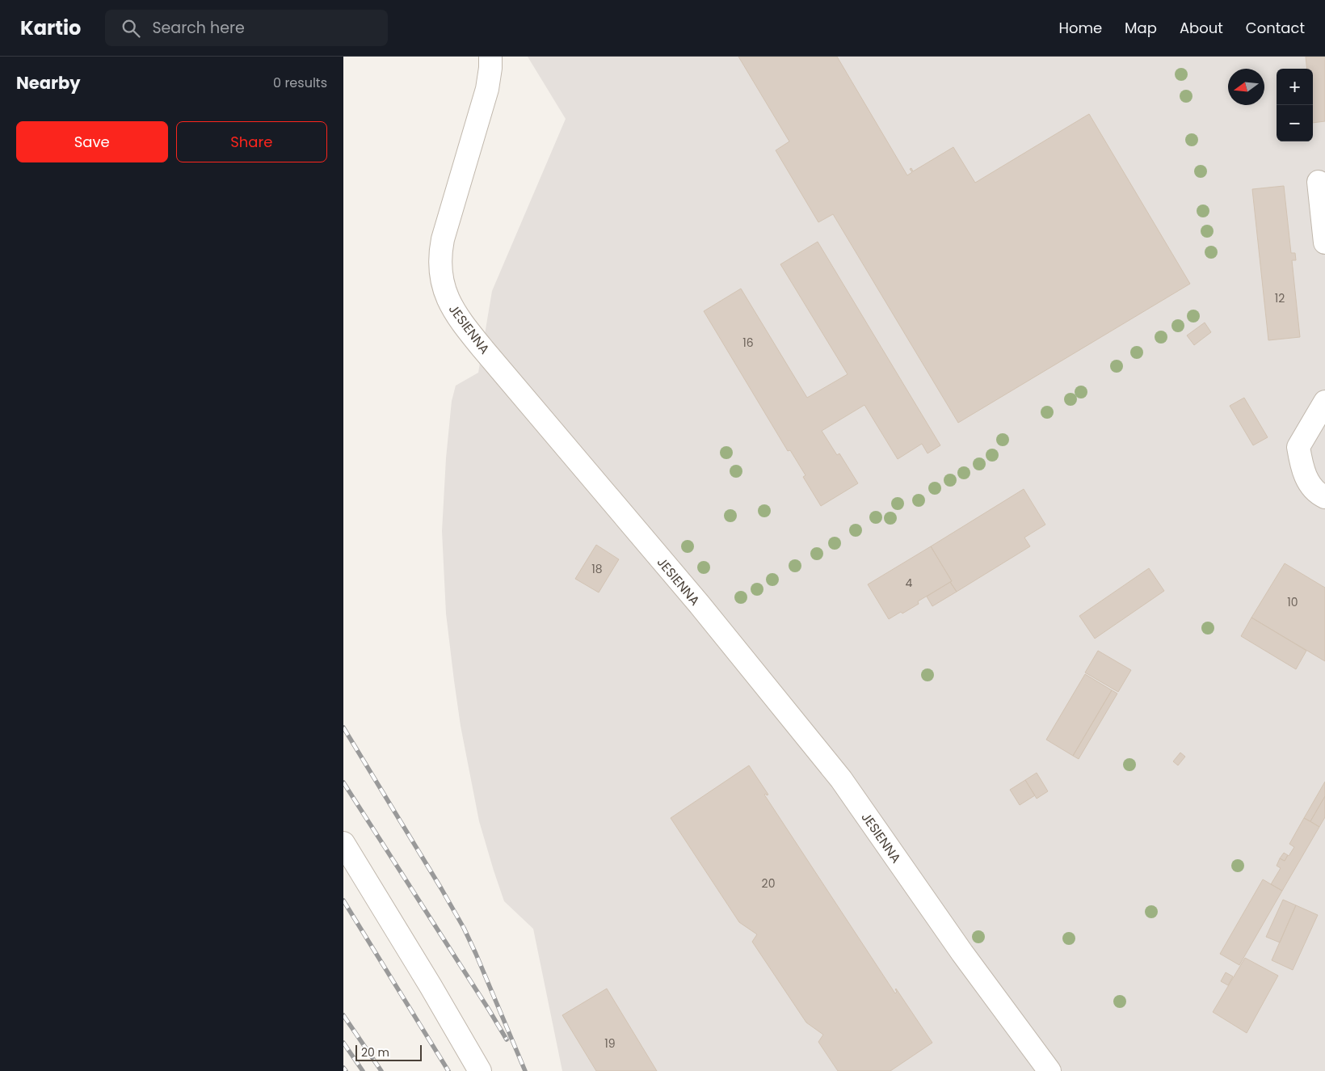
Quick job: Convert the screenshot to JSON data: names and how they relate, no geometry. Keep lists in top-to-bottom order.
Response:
{
  "streets": {
    "street": ["JESIENNA"]
  },
  "house_numbers": [
    "12",
    "16",
    "18",
    "4",
    "10",
    "20",
    "19"
  ],
  "scale_bar": "20 m",
  "north": "left",
  "page": {
    "header": "Kartio",
    "search": "Search here",
    "nav": [
      "Home",
      "Map",
      "About",
      "Contact"
    ],
    "heading": ["Nearby", "0 results"],
    "map_buttons": ["+", "−"],
    "buttons": ["Save", "Share"],
    "scale": "20 m"
  }
}
